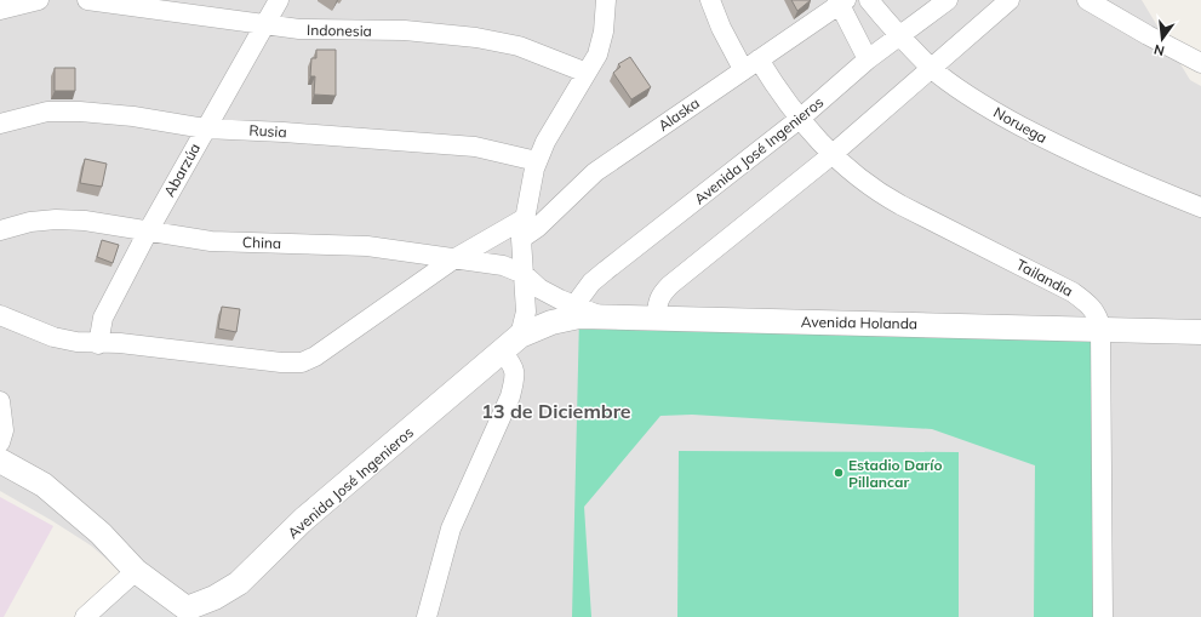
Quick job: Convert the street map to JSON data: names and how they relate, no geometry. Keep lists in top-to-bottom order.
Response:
{
  "streets": {
    "street": [
      "Indonesia",
      "Alaska",
      "Noruega",
      "Rusia",
      "Avenida José Ingenieros",
      "Abarzúa",
      "China",
      "Tailandia",
      "Avenida Holanda"
    ]
  },
  "crossings": [
    ["Indonesia", "Abarzúa"],
    ["Alaska", "Tailandia"],
    ["Noruega", "Avenida José Ingenieros"],
    ["Rusia", "Abarzúa"],
    ["Avenida José Ingenieros", "China"],
    ["Avenida José Ingenieros", "Tailandia"],
    ["Avenida José Ingenieros", "Avenida Holanda"],
    ["Abarzúa", "China"],
    ["China", "Avenida Holanda"],
    ["Tailandia", "Avenida Holanda"]
  ],
  "districts": ["13 de Diciembre"],
  "places": ["Estadio Darío Pillancar"],
  "north": "bottom"
}
